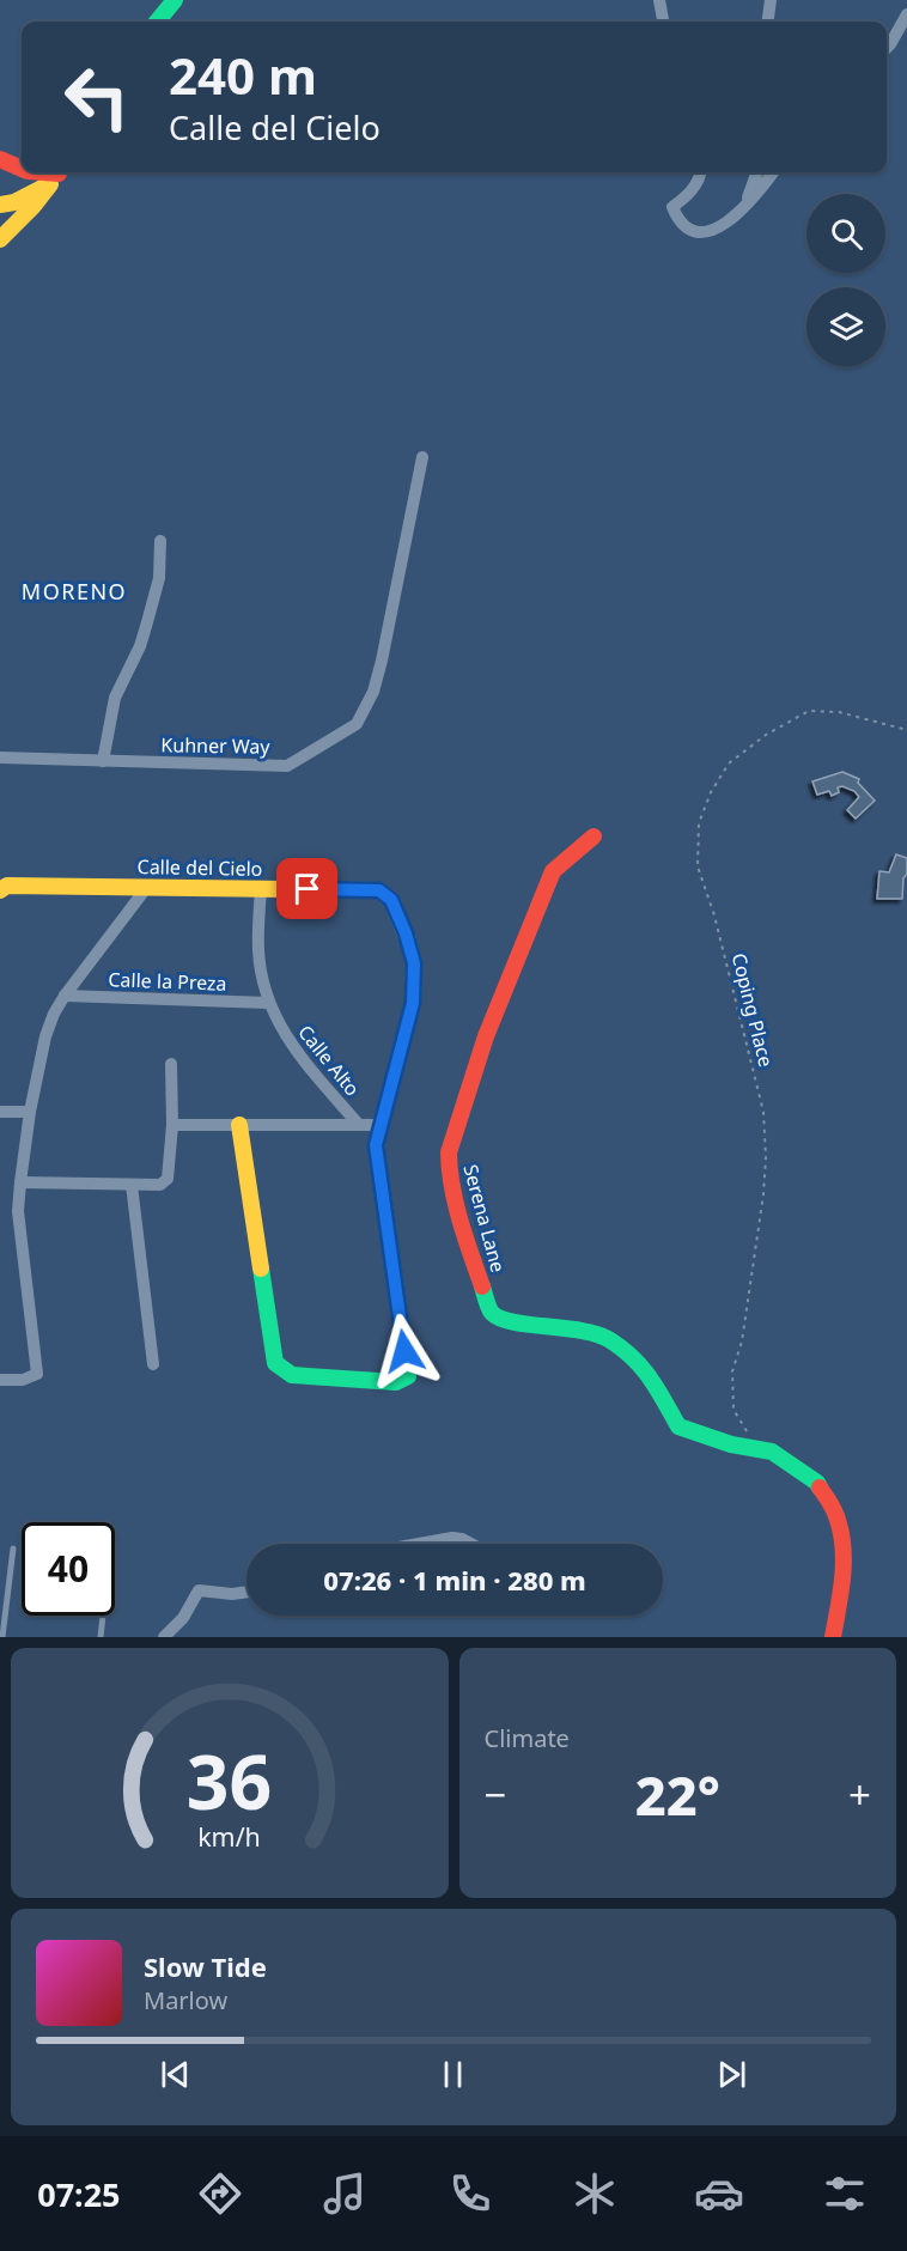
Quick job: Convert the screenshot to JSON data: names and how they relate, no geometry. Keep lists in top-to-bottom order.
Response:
{
  "streets": {
    "street": [
      "Kuhner Way",
      "Calle del Cielo",
      "Calle la Preza",
      "Calle Alto",
      "Serena Lane"
    ],
    "path": ["Coping Place"]
  },
  "crossings": [
    ["Calle del Cielo", "Calle Alto"],
    ["Calle la Preza", "Calle Alto"]
  ],
  "districts": ["MORENO"],
  "page": {
    "turn": ["240 m", "Calle del Cielo"],
    "limit": "40",
    "trip": "07:26 · 1 min · 280 m",
    "tile": "Climate",
    "heat": ["−", "22°", "+"],
    "song": ["Slow Tide", "Marlow"],
    "tabs": "07:25",
    "gauge": ["36", "km/h"]
  }
}
